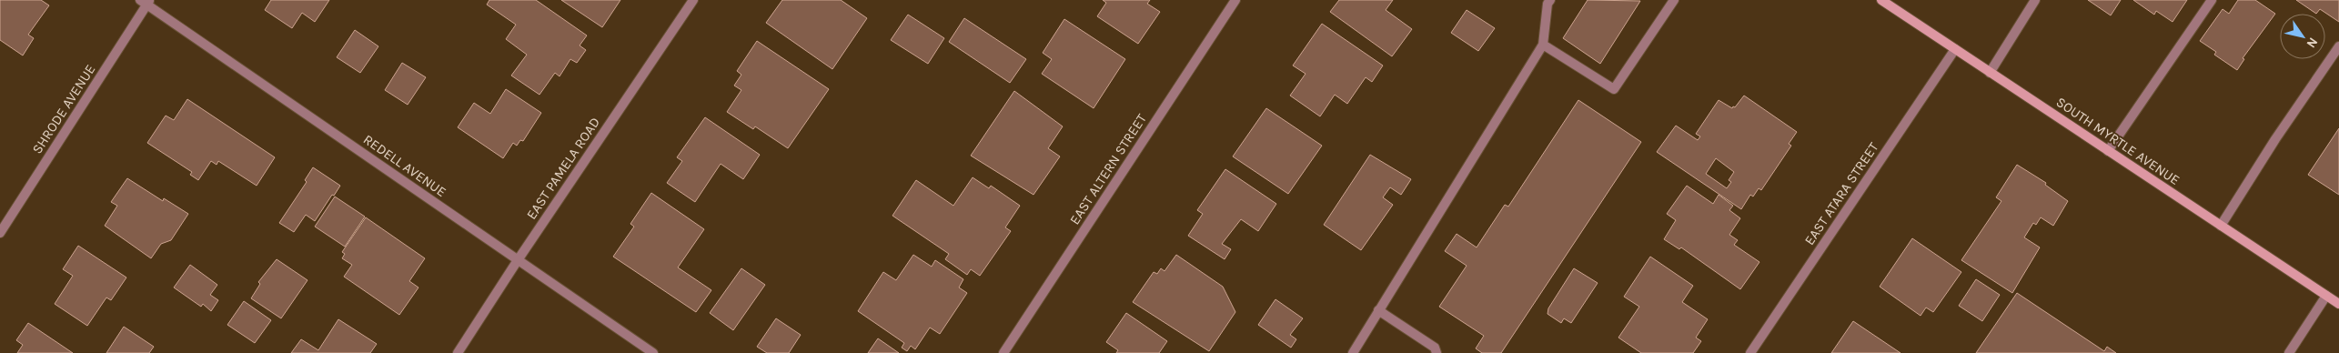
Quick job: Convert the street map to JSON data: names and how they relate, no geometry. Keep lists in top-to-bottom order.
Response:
{
  "streets": {
    "main road": ["SOUTH MYRTLE AVENUE"],
    "street": [
      "SHRODE AVENUE",
      "REDELL AVENUE",
      "EAST PAMELA ROAD",
      "EAST ALTERN STREET",
      "EAST ATARA STREET"
    ]
  },
  "crossings": [
    ["SHRODE AVENUE", "REDELL AVENUE"],
    ["SOUTH MYRTLE AVENUE", "EAST ATARA STREET"],
    ["REDELL AVENUE", "EAST PAMELA ROAD"]
  ],
  "north": "bottom right"
}
